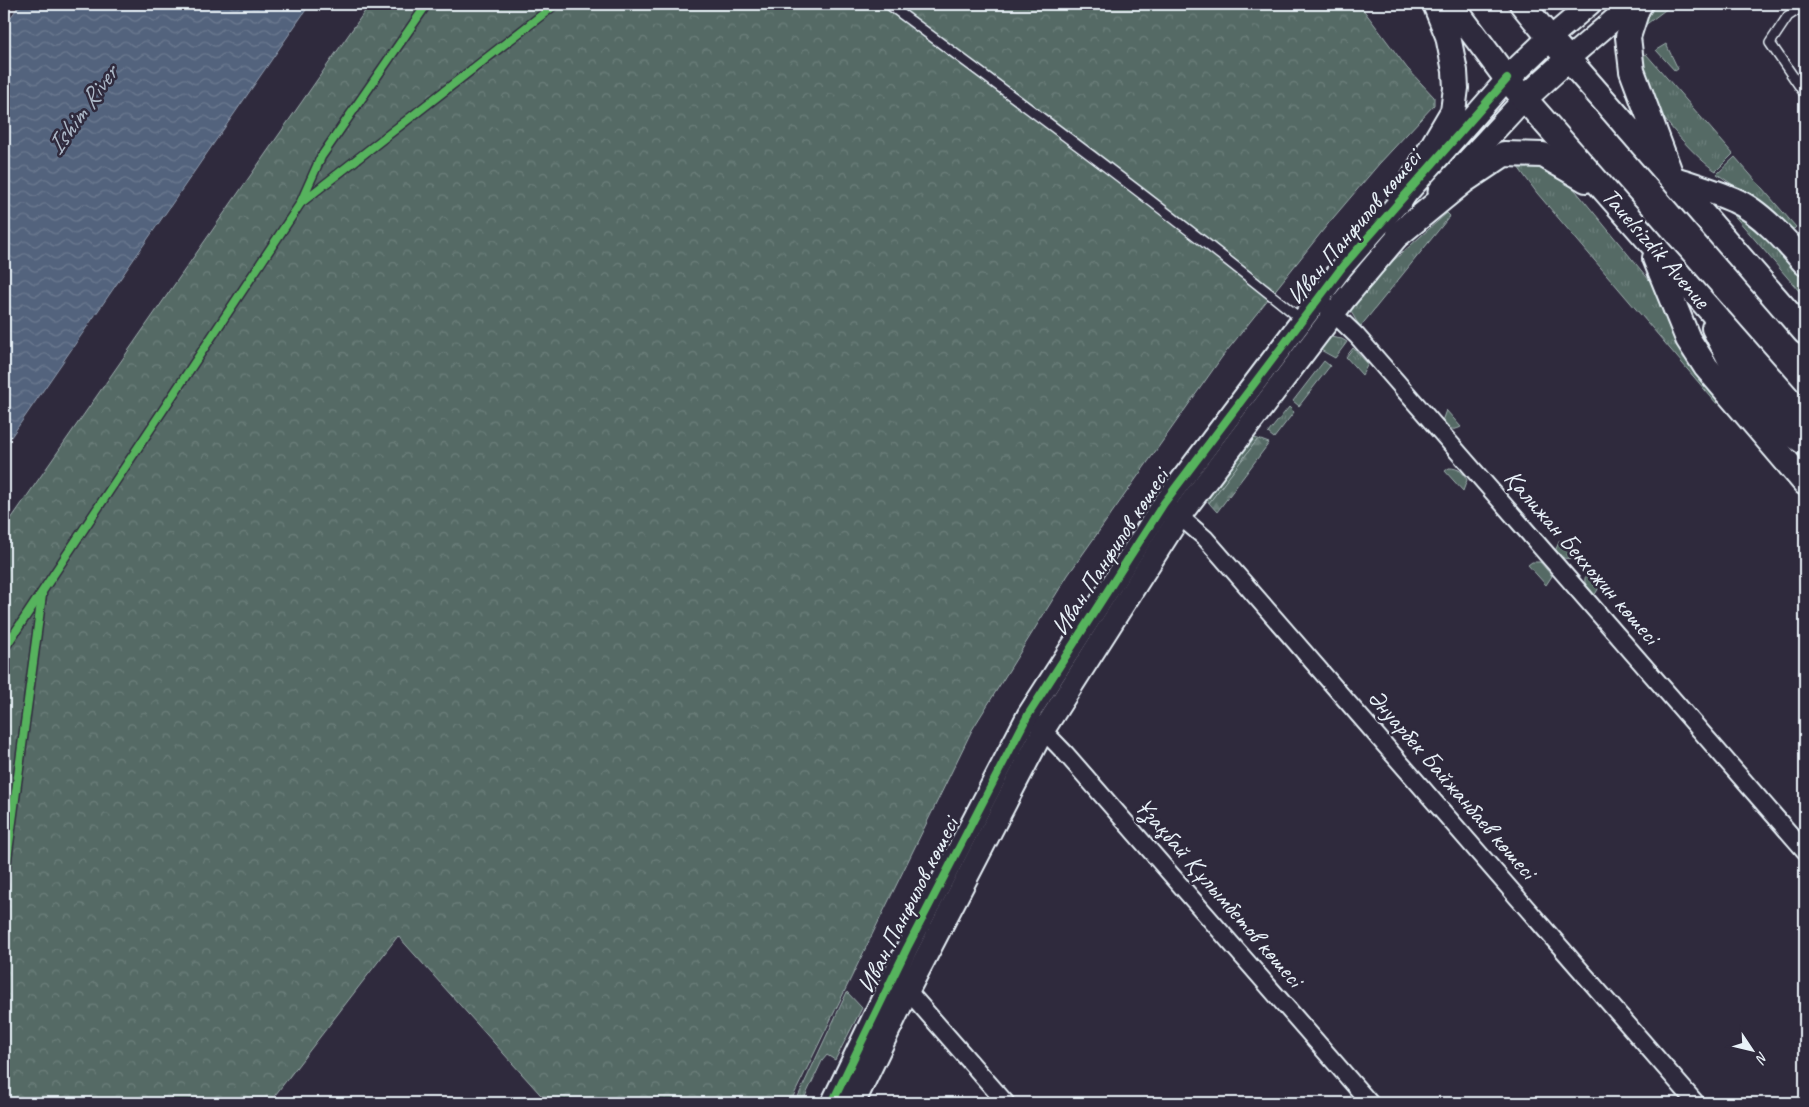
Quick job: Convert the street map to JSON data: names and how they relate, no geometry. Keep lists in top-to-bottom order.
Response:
{
  "streets": {
    "main road": ["Иван Панфилов көшесі", "Tauelsizdik Avenue"],
    "street": ["Қалижан Бекхожин көшесі", "Әнуарбек Байжанбаев көшесі", "Ұзақбай Құлымбетов көшесі"]
  },
  "crossings": [
    ["Иван Панфилов көшесі", "Tauelsizdik Avenue"],
    ["Иван Панфилов көшесі", "Қалижан Бекхожин көшесі"],
    ["Иван Панфилов көшесі", "Әнуарбек Байжанбаев көшесі"],
    ["Иван Панфилов көшесі", "Ұзақбай Құлымбетов көшесі"]
  ],
  "water": ["Ishim River"],
  "north": "bottom right"
}
